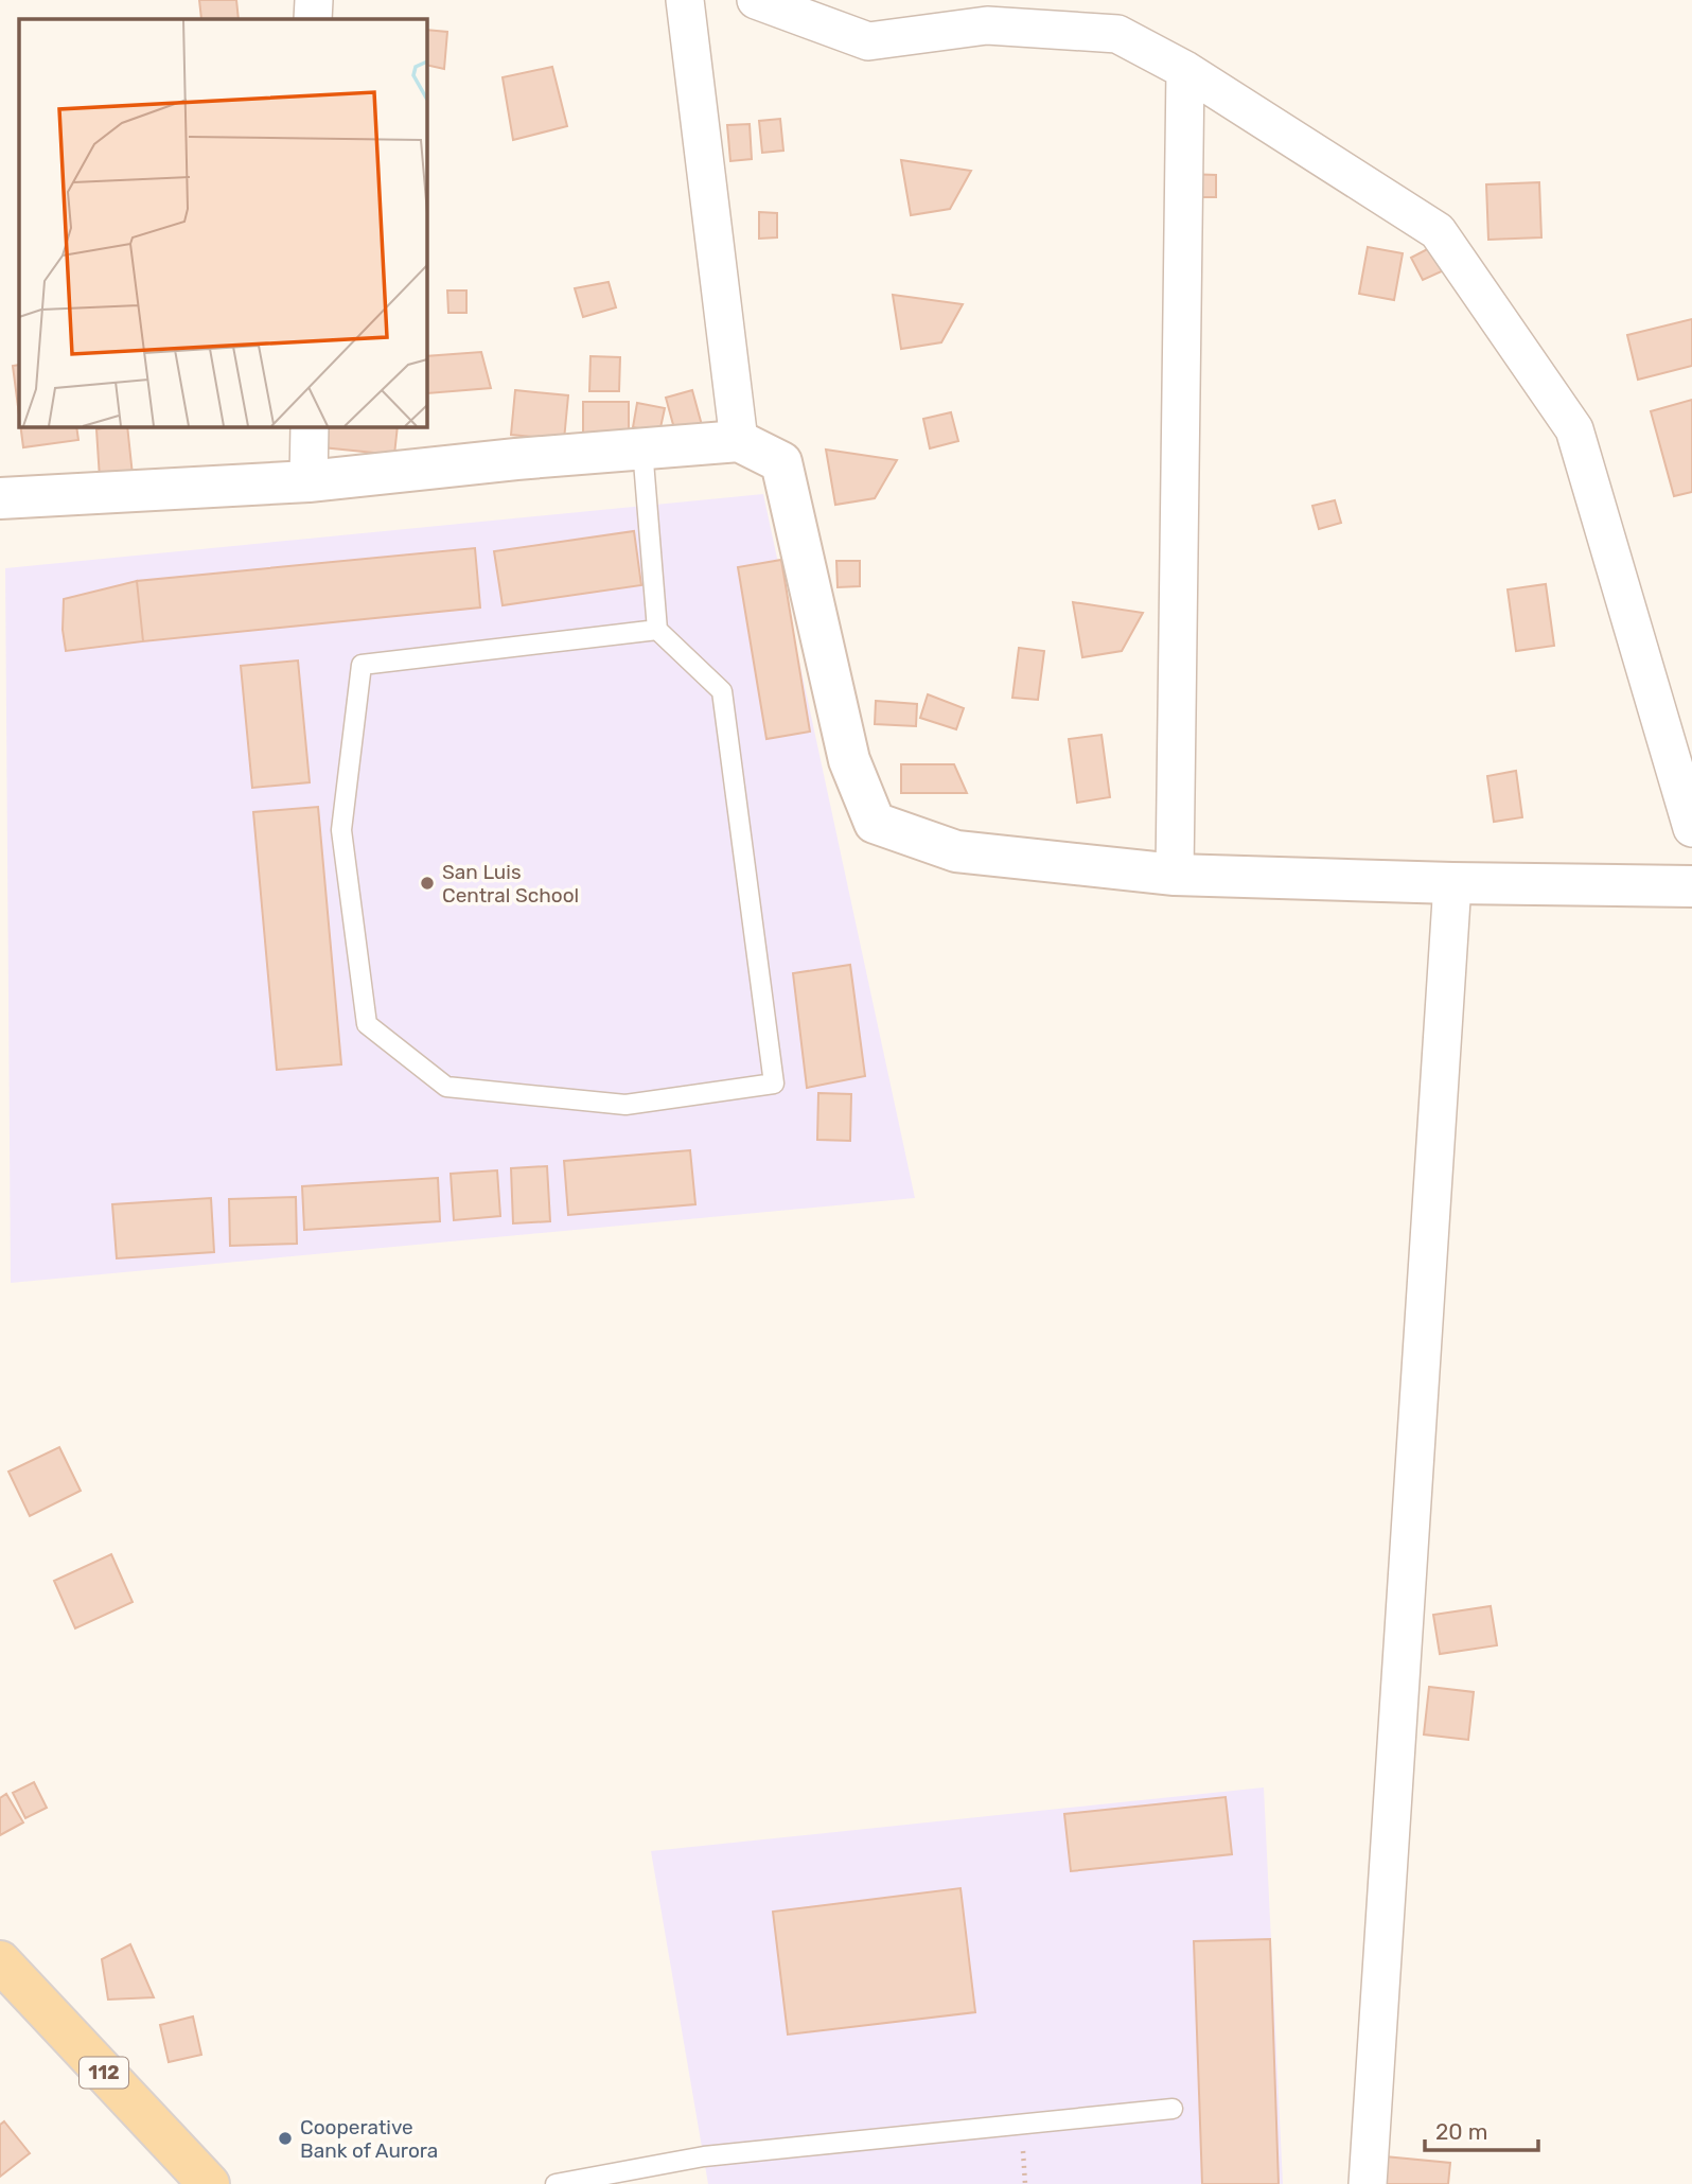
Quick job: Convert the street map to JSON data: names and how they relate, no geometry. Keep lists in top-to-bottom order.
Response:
{
  "streets": {
    "main road": ["112"]
  },
  "places": ["San Luis Central School", "Cooperative Bank of Aurora"],
  "scale_bar": "20 m"
}
